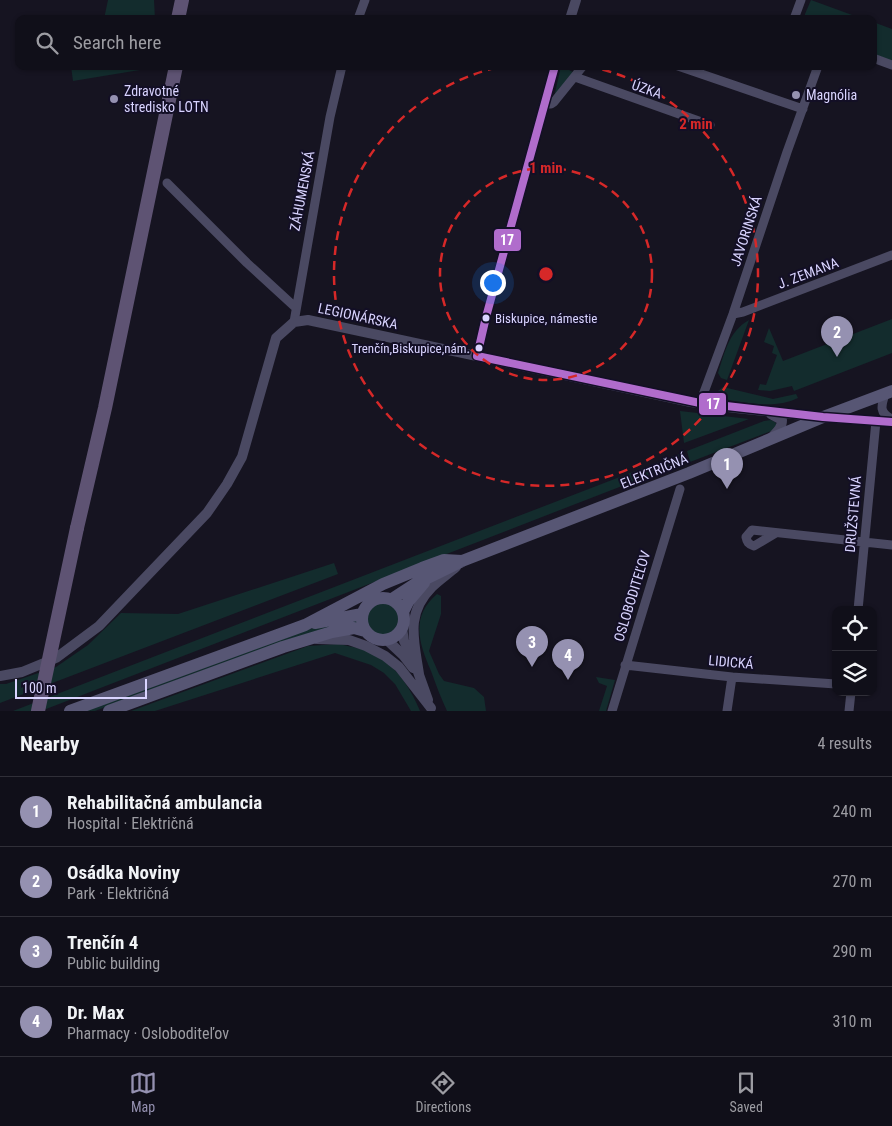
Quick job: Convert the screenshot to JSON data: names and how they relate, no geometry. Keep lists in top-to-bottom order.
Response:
{
  "streets": {
    "main road": ["ELEKTRIČNÁ"],
    "street": [
      "ÚZKA",
      "ZÁHUMENSKÁ",
      "JAVORINSKÁ",
      "J. ZEMANA",
      "LEGIONÁRSKA",
      "DRUŽSTEVNÁ",
      "OSLOBODITEĽOV",
      "LIDICKÁ"
    ]
  },
  "crossings": [
    ["ZÁHUMENSKÁ", "LEGIONÁRSKA"],
    ["JAVORINSKÁ", "J. ZEMANA"],
    ["JAVORINSKÁ", "LEGIONÁRSKA"],
    ["LEGIONÁRSKA", "ELEKTRIČNÁ"],
    ["LEGIONÁRSKA", "DRUŽSTEVNÁ"],
    ["OSLOBODITEĽOV", "LIDICKÁ"]
  ],
  "places": [
    "Magnólia",
    "Zdravotné stredisko LOTN",
    "Biskupice, námestie",
    "Trenčín,Biskupice,nám."
  ],
  "lines": ["transit line 17"],
  "scale_bar": "100 m",
  "page": {
    "search": "Search here",
    "pins": [
      "2",
      "1",
      "3",
      "4"
    ],
    "scale": "100 m",
    "heading": ["Nearby", "4 results"],
    "list": [
      {
        "mark": "1",
        "name": "Rehabilitačná ambulancia",
        "note": "Hospital · Električná",
        "value": "240 m"
      },
      {
        "mark": "2",
        "name": "Osádka Noviny",
        "note": "Park · Električná",
        "value": "270 m"
      },
      {
        "mark": "3",
        "name": "Trenčín 4",
        "note": "Public building",
        "value": "290 m"
      },
      {
        "mark": "4",
        "name": "Dr. Max",
        "note": "Pharmacy · Osloboditeľov",
        "value": "310 m"
      }
    ],
    "nav": ["Map", "Directions", "Saved"]
  },
  "rings": ["2 min", "1 min"]
}
